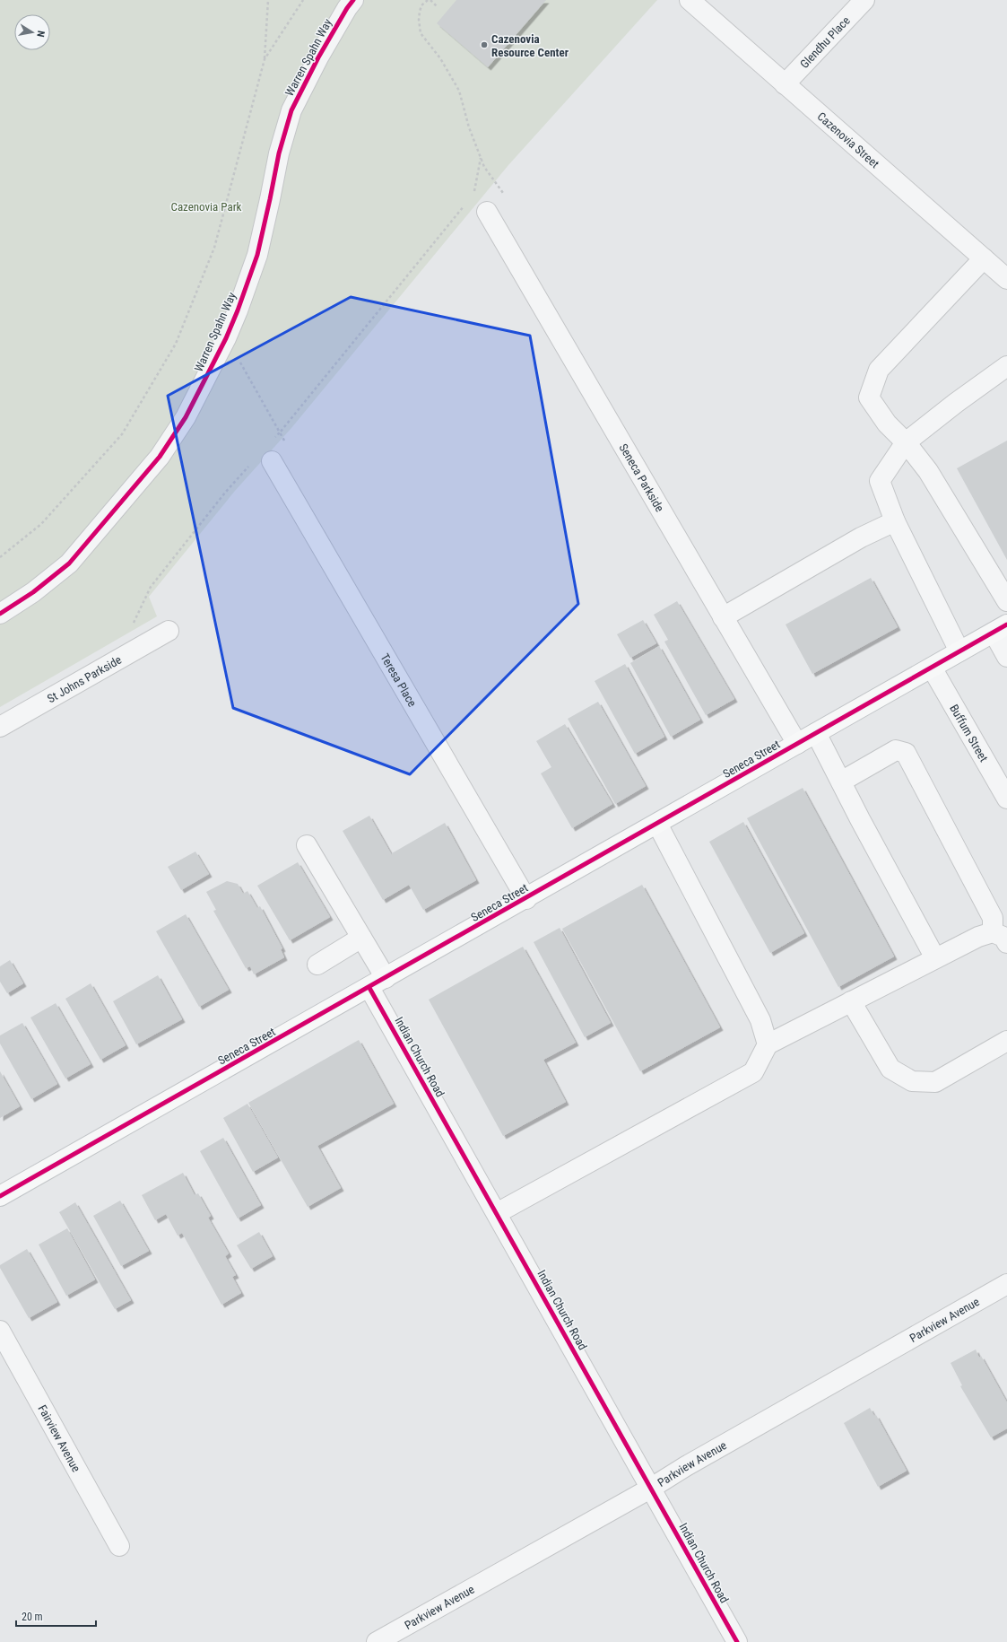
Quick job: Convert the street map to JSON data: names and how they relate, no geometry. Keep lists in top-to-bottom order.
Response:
{
  "streets": {
    "main road": ["Seneca Street"],
    "street": [
      "Glendhu Place",
      "Warren Spahn Way",
      "Cazenovia Street",
      "Seneca Parkside",
      "St Johns Parkside",
      "Teresa Place",
      "Buffum Street",
      "Indian Church Road",
      "Parkview Avenue",
      "Fairview Avenue"
    ]
  },
  "crossings": [
    ["Glendhu Place", "Cazenovia Street"],
    ["Seneca Parkside", "Seneca Street"],
    ["Teresa Place", "Seneca Street"],
    ["Buffum Street", "Seneca Street"],
    ["Seneca Street", "Indian Church Road"],
    ["Indian Church Road", "Parkview Avenue"]
  ],
  "parks": ["Cazenovia Park"],
  "places": ["Cazenovia Resource Center"],
  "scale_bar": "20 m",
  "north": "right"
}
